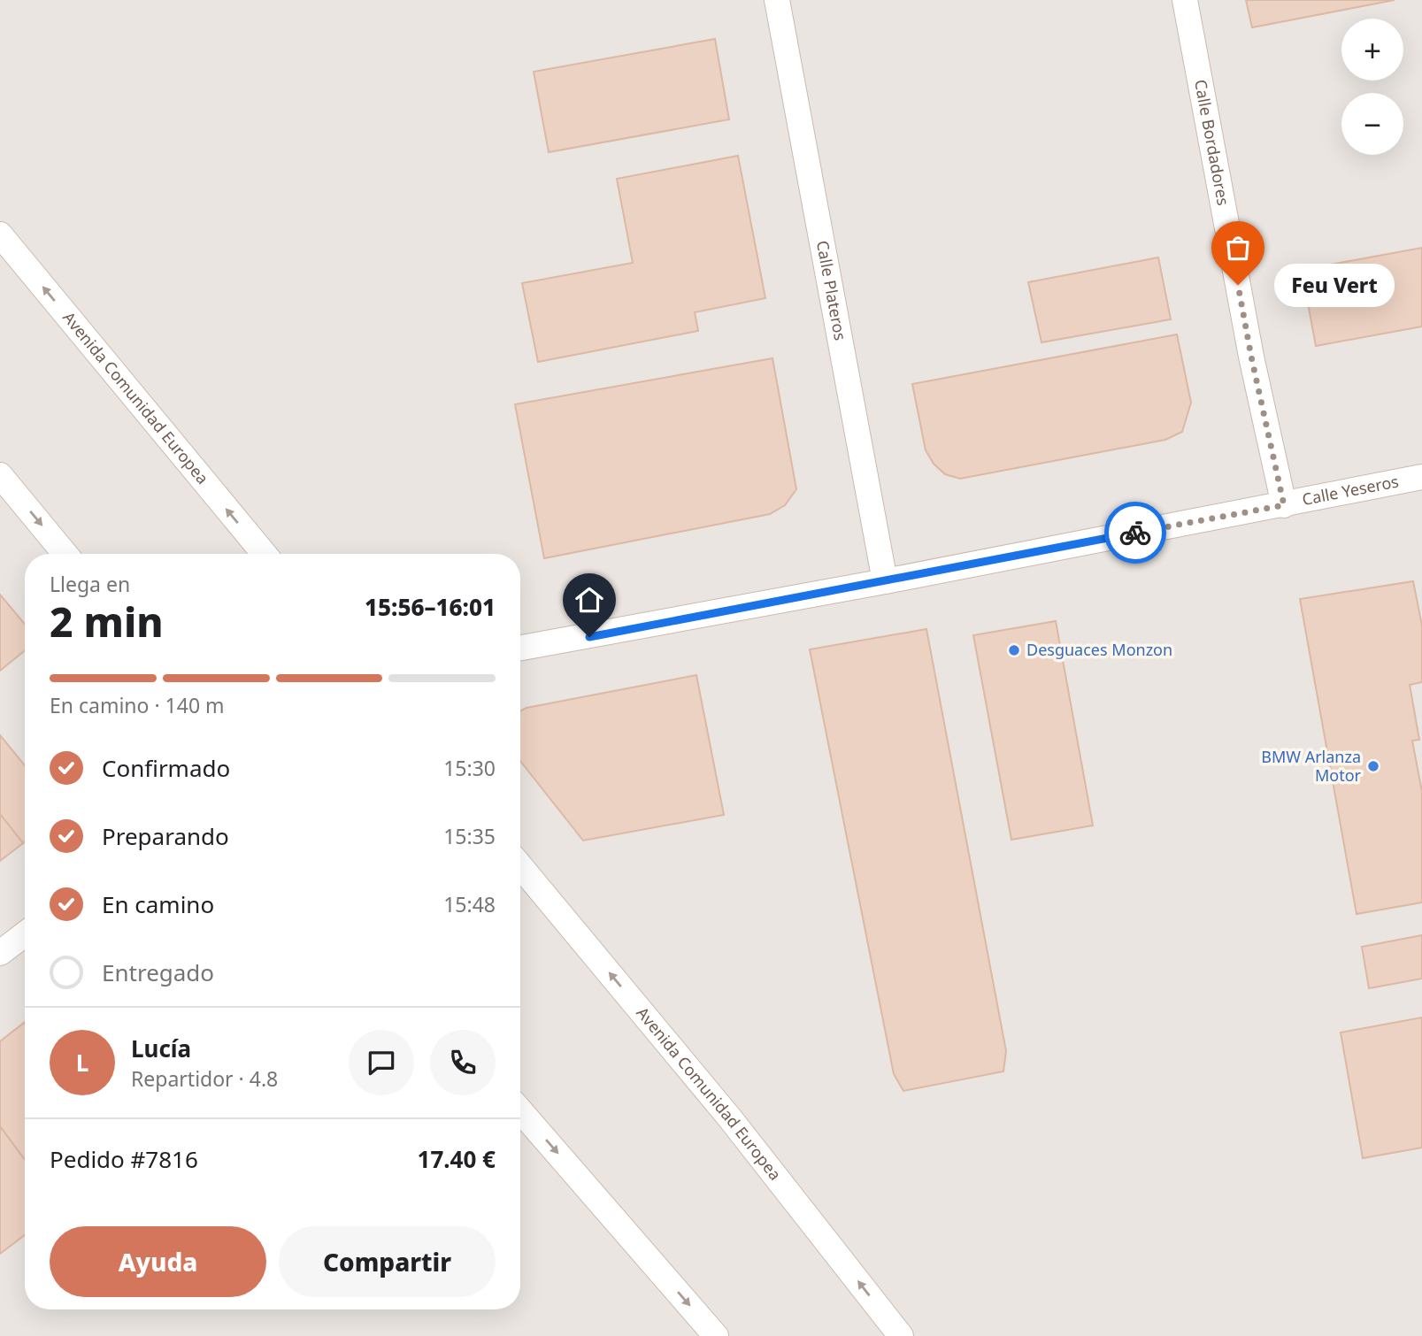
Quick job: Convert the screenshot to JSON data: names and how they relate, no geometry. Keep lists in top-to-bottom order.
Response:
{
  "streets": {
    "street": [
      "Calle Bordadores",
      "Calle Plateros",
      "Avenida Comunidad Europea",
      "Calle Yeseros"
    ]
  },
  "crossings": [
    ["Calle Bordadores", "Calle Yeseros"],
    ["Calle Plateros", "Calle Yeseros"]
  ],
  "places": ["Feu Vert", "Desguaces Monzon", "BMW Arlanza Motor"],
  "page": {
    "map_buttons": ["+", "−"],
    "bubble": "Feu Vert",
    "heading": ["2 min", "Llega en", "15:56–16:01"],
    "panel": [
      "Lucía",
      "Repartidor · 4.8",
      "Pedido #7816",
      "17.40 €"
    ],
    "bar": "En camino · 140 m",
    "list": [
      ["Confirmado", "15:30"],
      ["Preparando", "15:35"],
      ["En camino", "15:48"],
      "Entregado"
    ],
    "round": "L",
    "buttons": ["Ayuda", "Compartir"]
  }
}
